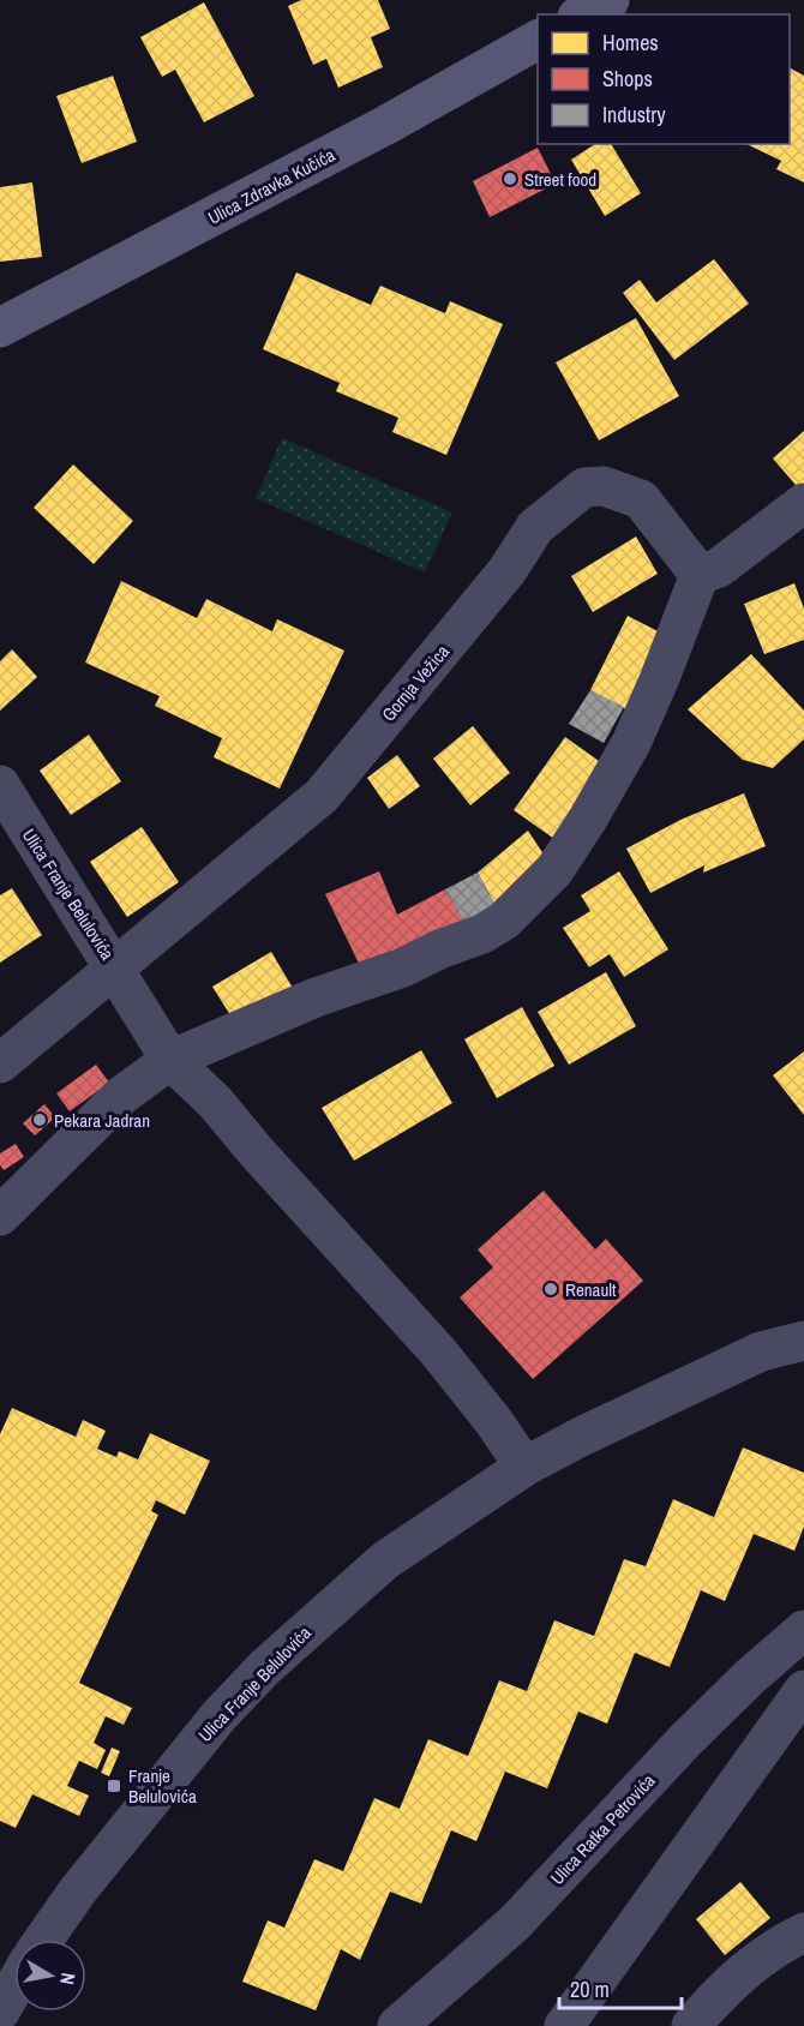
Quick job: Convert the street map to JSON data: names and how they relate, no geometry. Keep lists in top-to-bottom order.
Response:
{
  "streets": {
    "main road": ["Ulica Zdravka Kučića"],
    "street": ["Gornja Vežica", "Ulica Franje Belulovića", "Ulica Ratka Petrovića"]
  },
  "crossings": [
    ["Gornja Vežica", "Ulica Franje Belulovića"]
  ],
  "places": {
    "other": ["Street food", "Pekara Jadran", "Renault"],
    "transit": ["Franje Belulovića"]
  },
  "legend": ["Homes", "Shops", "Industry"],
  "scale_bar": "20 m",
  "north": "right"
}
